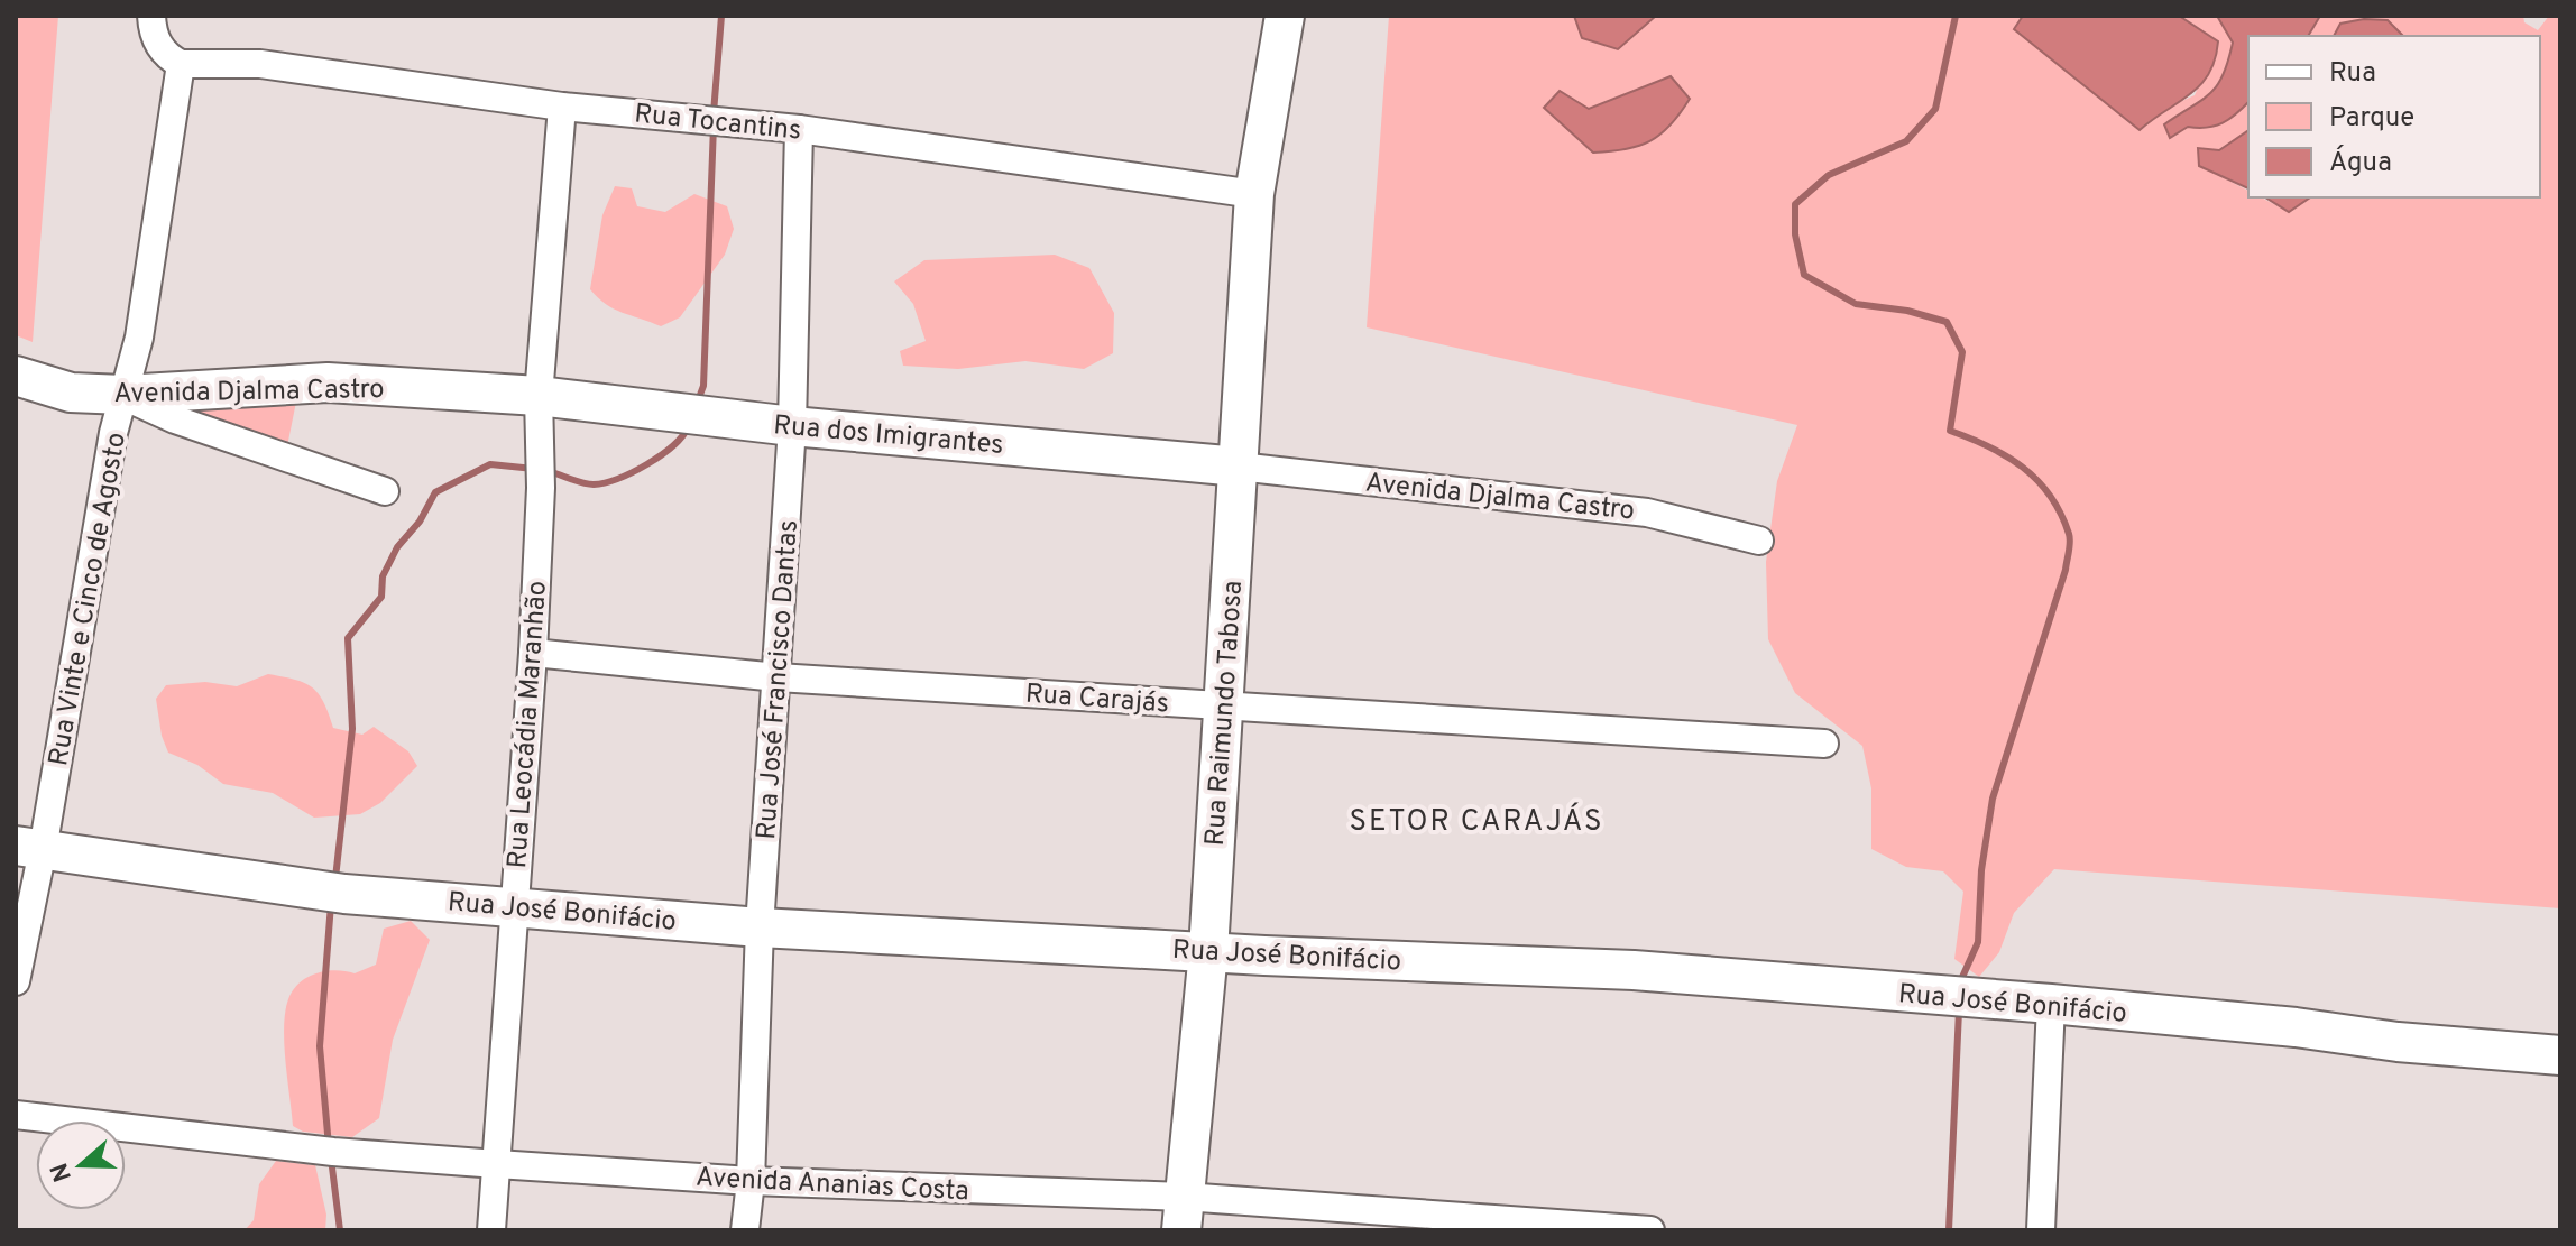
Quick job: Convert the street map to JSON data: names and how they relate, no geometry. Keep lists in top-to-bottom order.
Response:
{
  "streets": {
    "street": [
      "Rua Tocantins",
      "Avenida Djalma Castro",
      "Rua dos Imigrantes",
      "Rua Vinte e Cinco de Agosto",
      "Rua José Francisco Dantas",
      "Rua Carajás",
      "Rua Raimundo Tabosa",
      "Rua Leocádia Maranhão",
      "Rua José Bonifácio",
      "Avenida Ananias Costa"
    ]
  },
  "crossings": [
    ["Rua Tocantins", "Rua Vinte e Cinco de Agosto"],
    ["Rua Tocantins", "Rua José Francisco Dantas"],
    ["Rua Tocantins", "Rua Raimundo Tabosa"],
    ["Rua Tocantins", "Rua Leocádia Maranhão"],
    ["Avenida Djalma Castro", "Rua dos Imigrantes"],
    ["Avenida Djalma Castro", "Rua Vinte e Cinco de Agosto"],
    ["Avenida Djalma Castro", "Rua Raimundo Tabosa"],
    ["Avenida Djalma Castro", "Rua Leocádia Maranhão"],
    ["Rua dos Imigrantes", "Rua José Francisco Dantas"],
    ["Rua dos Imigrantes", "Rua Raimundo Tabosa"],
    ["Rua dos Imigrantes", "Rua Leocádia Maranhão"],
    ["Rua Vinte e Cinco de Agosto", "Rua José Bonifácio"],
    ["Rua José Francisco Dantas", "Rua Carajás"],
    ["Rua José Francisco Dantas", "Rua José Bonifácio"],
    ["Rua José Francisco Dantas", "Avenida Ananias Costa"],
    ["Rua Carajás", "Rua Raimundo Tabosa"],
    ["Rua Carajás", "Rua Leocádia Maranhão"],
    ["Rua Raimundo Tabosa", "Rua José Bonifácio"],
    ["Rua Raimundo Tabosa", "Avenida Ananias Costa"],
    ["Rua Leocádia Maranhão", "Rua José Bonifácio"],
    ["Rua Leocádia Maranhão", "Avenida Ananias Costa"]
  ],
  "districts": ["SETOR CARAJÁS"],
  "legend": ["Rua", "Parque", "Água"],
  "north": "left"
}
